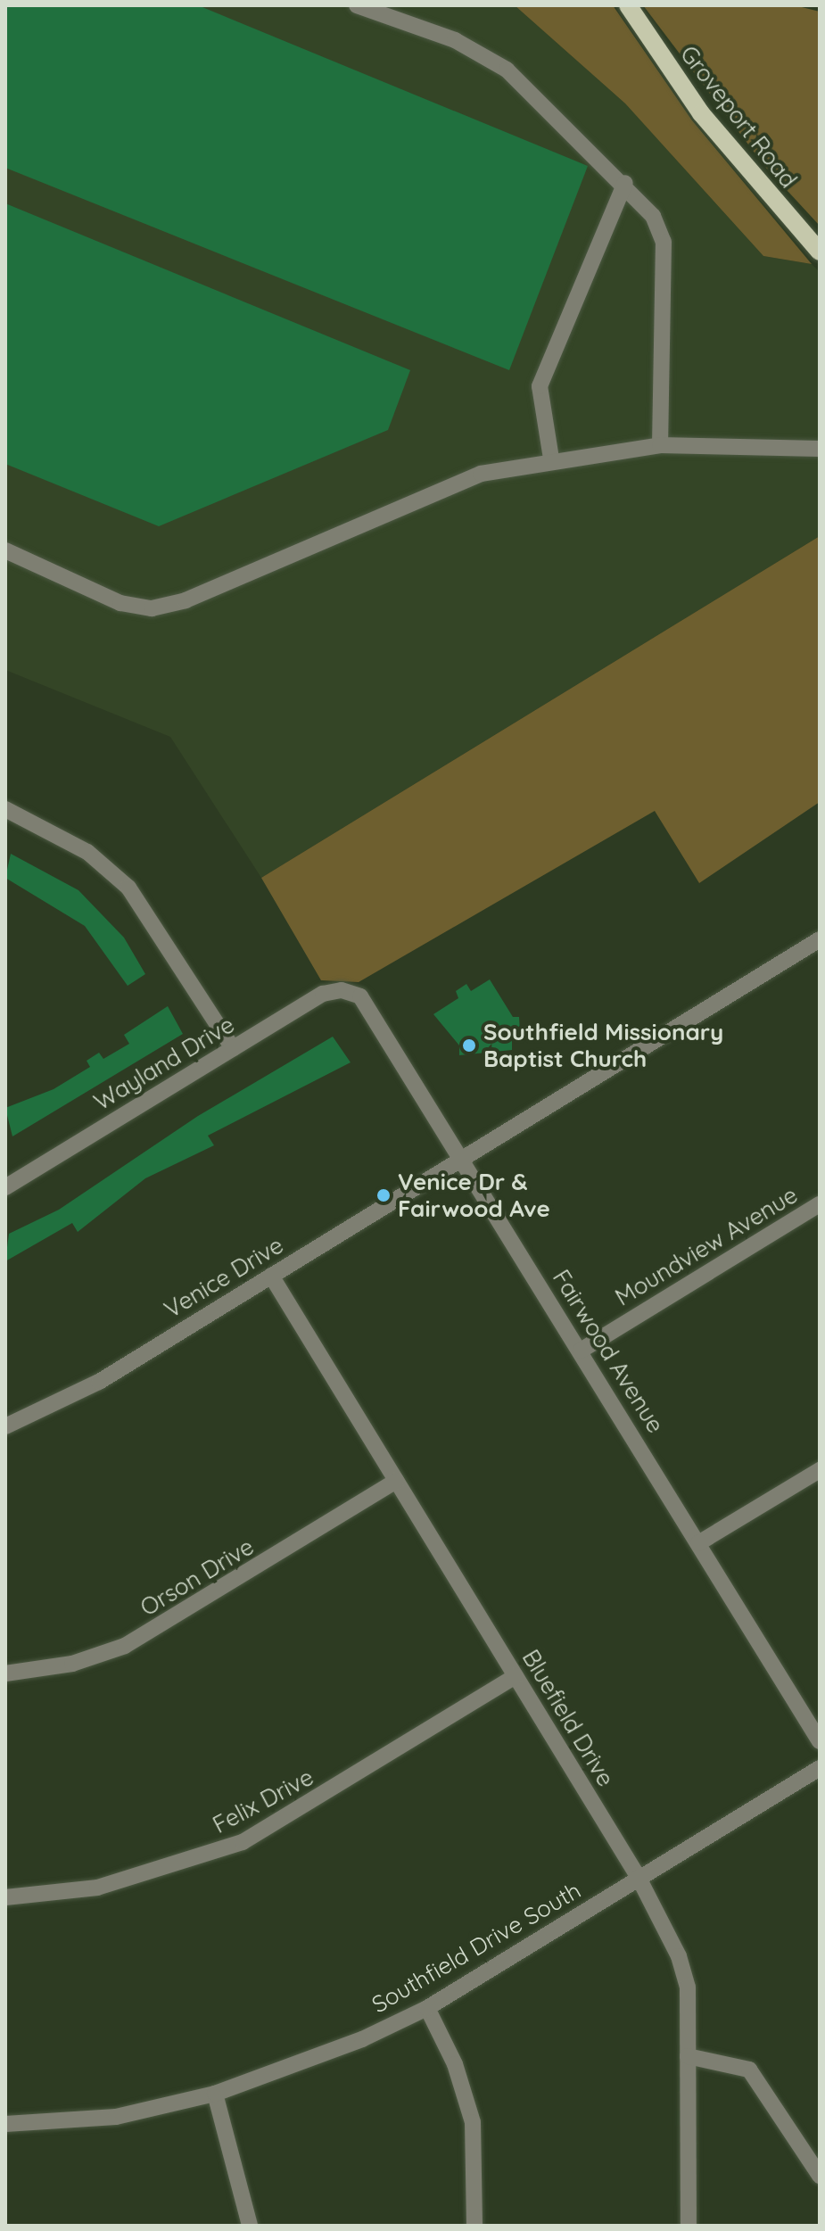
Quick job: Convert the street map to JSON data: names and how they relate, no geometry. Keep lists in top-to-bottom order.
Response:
{
  "streets": {
    "main road": ["Groveport Road"],
    "street": [
      "Wayland Drive",
      "Moundview Avenue",
      "Venice Drive",
      "Fairwood Avenue",
      "Orson Drive",
      "Bluefield Drive",
      "Felix Drive",
      "Southfield Drive South"
    ]
  },
  "crossings": [
    ["Wayland Drive", "Fairwood Avenue"],
    ["Moundview Avenue", "Fairwood Avenue"],
    ["Venice Drive", "Fairwood Avenue"],
    ["Venice Drive", "Bluefield Drive"],
    ["Orson Drive", "Bluefield Drive"],
    ["Bluefield Drive", "Felix Drive"],
    ["Bluefield Drive", "Southfield Drive South"]
  ],
  "places": ["Southfield Missionary Baptist Church", "Venice Dr & Fairwood Ave"]
}
